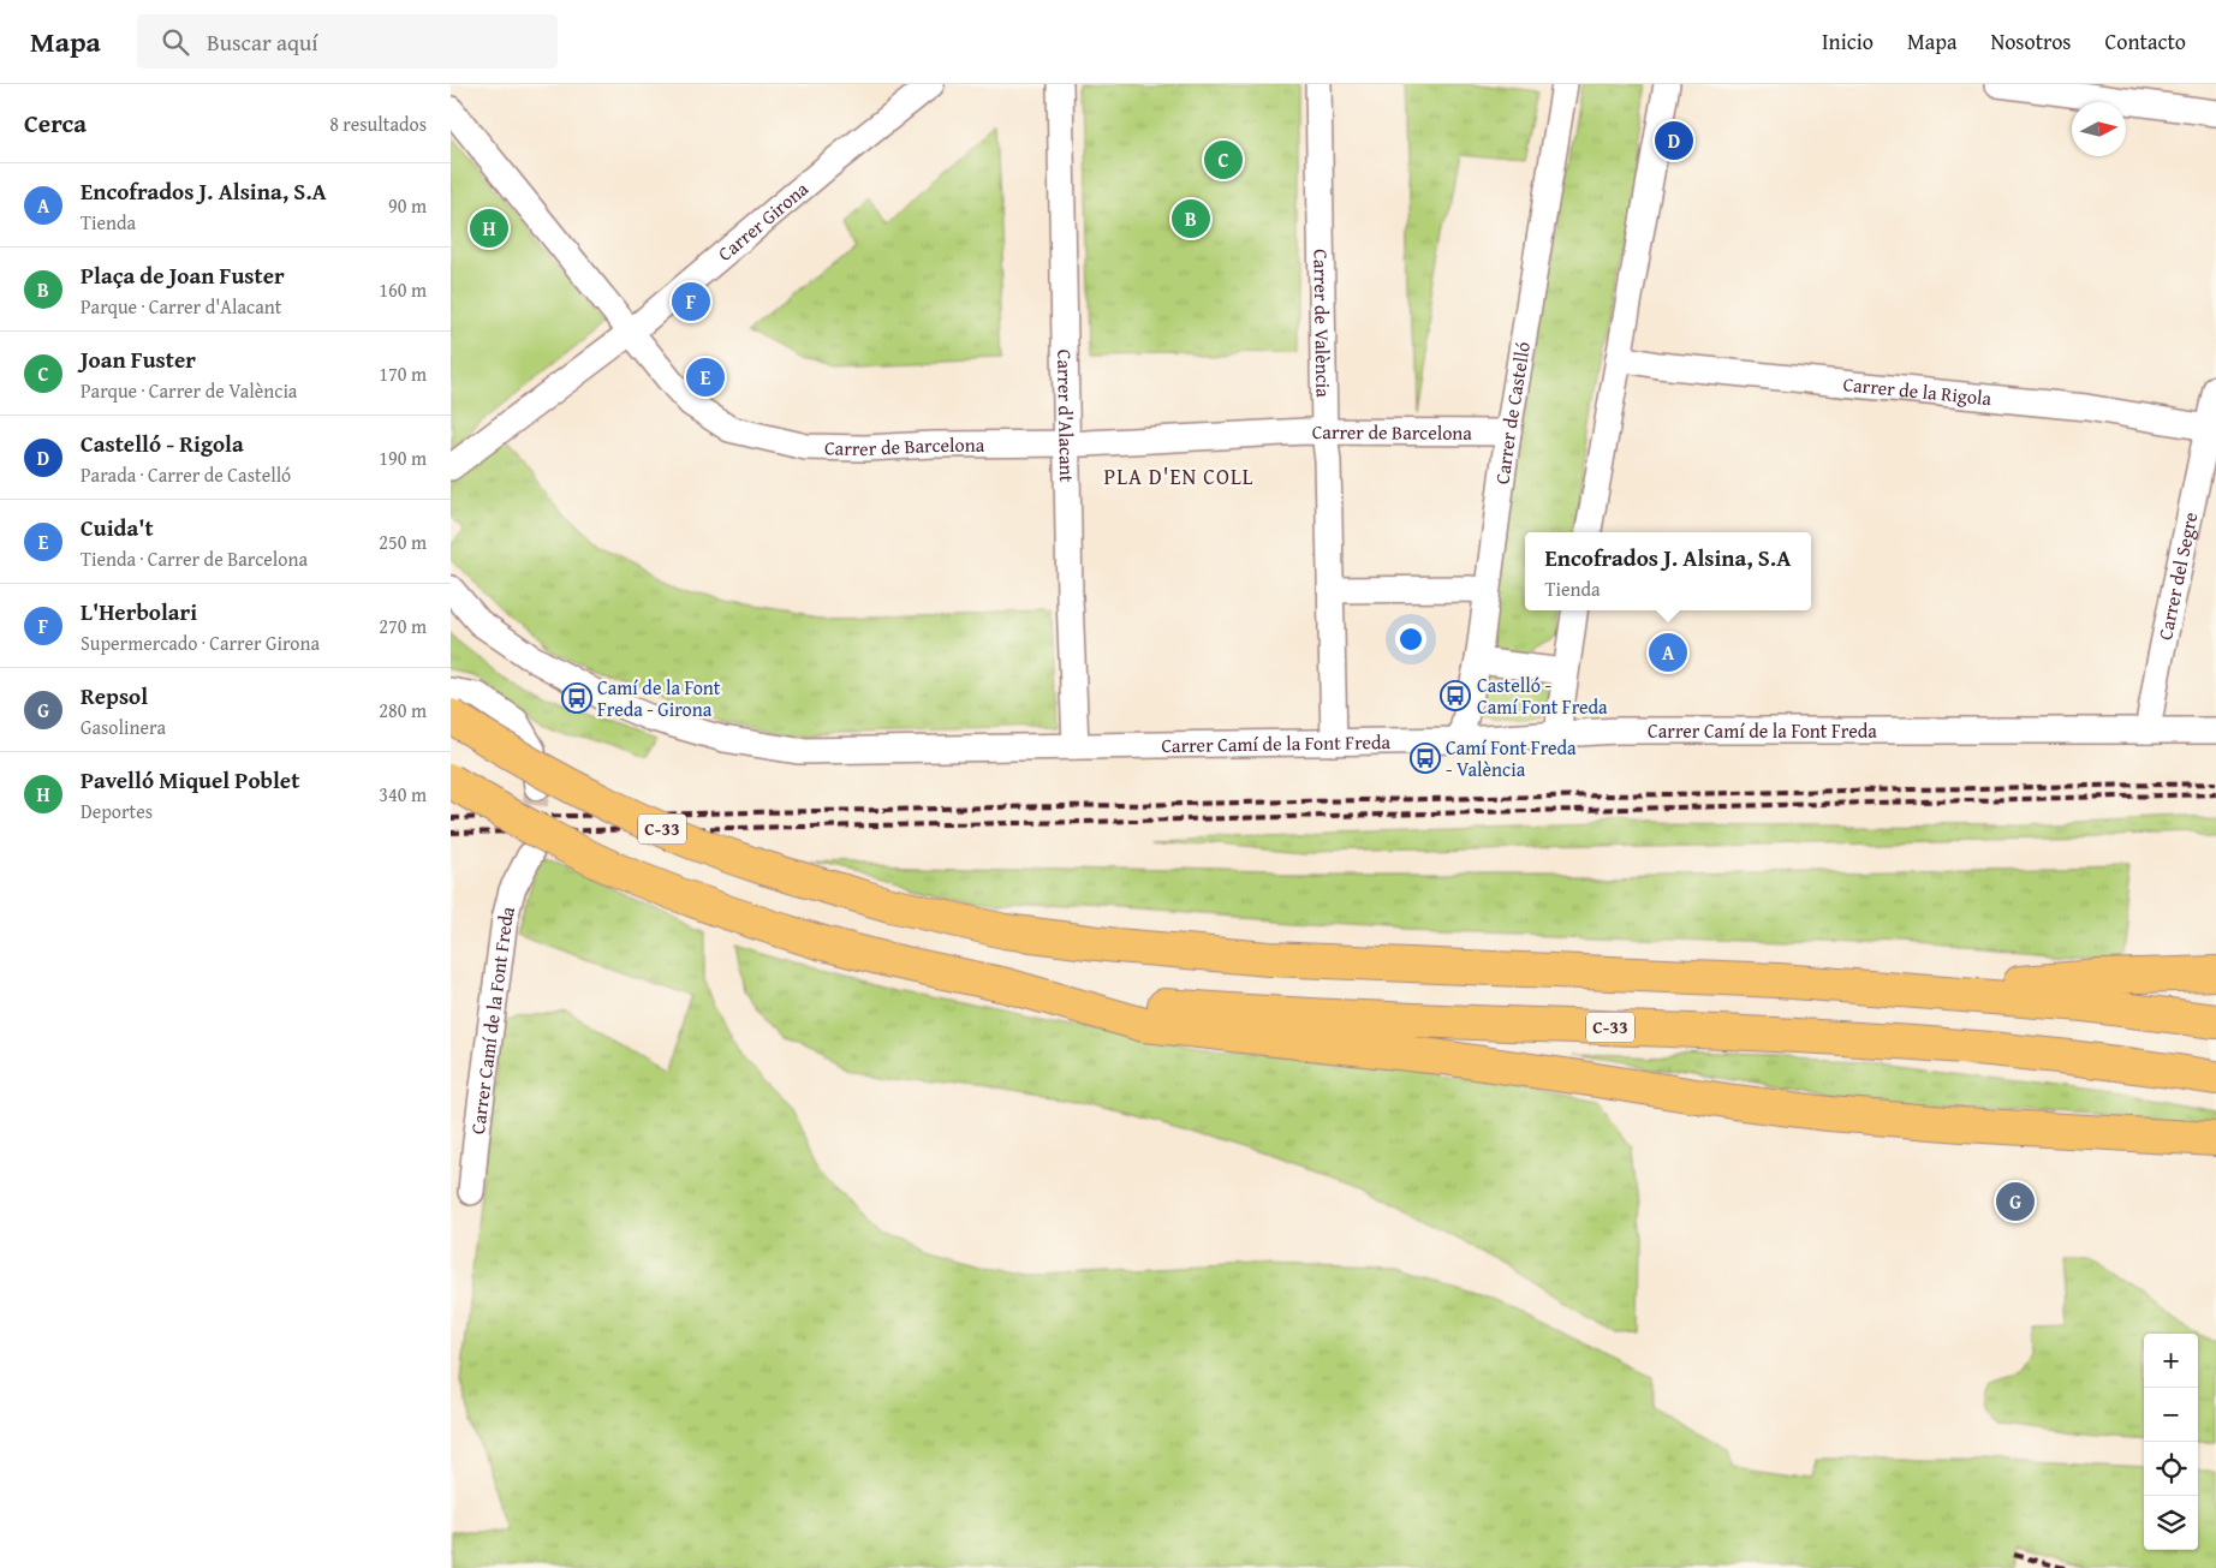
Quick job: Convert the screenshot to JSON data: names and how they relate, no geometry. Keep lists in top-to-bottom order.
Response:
{
  "streets": {
    "highway": ["C-33"],
    "street": [
      "Carrer Girona",
      "Carrer de València",
      "Carrer de la Rigola",
      "Carrer de Castelló",
      "Carrer d'Alacant",
      "Carrer de Barcelona",
      "Carrer del Segre",
      "Carrer Camí de la Font Freda"
    ]
  },
  "crossings": [
    ["Carrer Girona", "Carrer de Barcelona"],
    ["Carrer de València", "Carrer de Barcelona"],
    ["Carrer de València", "Carrer Camí de la Font Freda"],
    ["Carrer de la Rigola", "Carrer del Segre"],
    ["Carrer de Castelló", "Carrer de Barcelona"],
    ["Carrer de Castelló", "Carrer Camí de la Font Freda"],
    ["Carrer d'Alacant", "Carrer de Barcelona"],
    ["Carrer d'Alacant", "Carrer Camí de la Font Freda"],
    ["Carrer del Segre", "Carrer Camí de la Font Freda"]
  ],
  "districts": ["PLA D'EN COLL"],
  "places": {
    "bus stop": ["Castelló - Camí Font Freda", "Camí de la Font Freda - Girona", "Camí Font Freda - València"]
  },
  "north": "right",
  "page": {
    "header": "Mapa",
    "search": "Buscar aquí",
    "nav": [
      "Inicio",
      "Mapa",
      "Nosotros",
      "Contacto"
    ],
    "heading": ["Cerca", "8 resultados"],
    "pins": [
      "D",
      "C",
      "B",
      "H",
      "F",
      "E",
      "A",
      "G"
    ],
    "list": [
      {
        "mark": "A",
        "name": "Encofrados J. Alsina, S.A",
        "note": "Tienda",
        "value": "90 m"
      },
      {
        "mark": "B",
        "name": "Plaça de Joan Fuster",
        "note": "Parque · Carrer d'Alacant",
        "value": "160 m"
      },
      {
        "mark": "C",
        "name": "Joan Fuster",
        "note": "Parque · Carrer de València",
        "value": "170 m"
      },
      {
        "mark": "D",
        "name": "Castelló - Rigola",
        "note": "Parada · Carrer de Castelló",
        "value": "190 m"
      },
      {
        "mark": "E",
        "name": "Cuida't",
        "note": "Tienda · Carrer de Barcelona",
        "value": "250 m"
      },
      {
        "mark": "F",
        "name": "L'Herbolari",
        "note": "Supermercado · Carrer Girona",
        "value": "270 m"
      },
      {
        "mark": "G",
        "name": "Repsol",
        "note": "Gasolinera",
        "value": "280 m"
      },
      {
        "mark": "H",
        "name": "Pavelló Miquel Poblet",
        "note": "Deportes",
        "value": "340 m"
      }
    ],
    "popup": ["Encofrados J. Alsina, S.A", "Tienda"],
    "map_buttons": ["+", "−"]
  }
}
